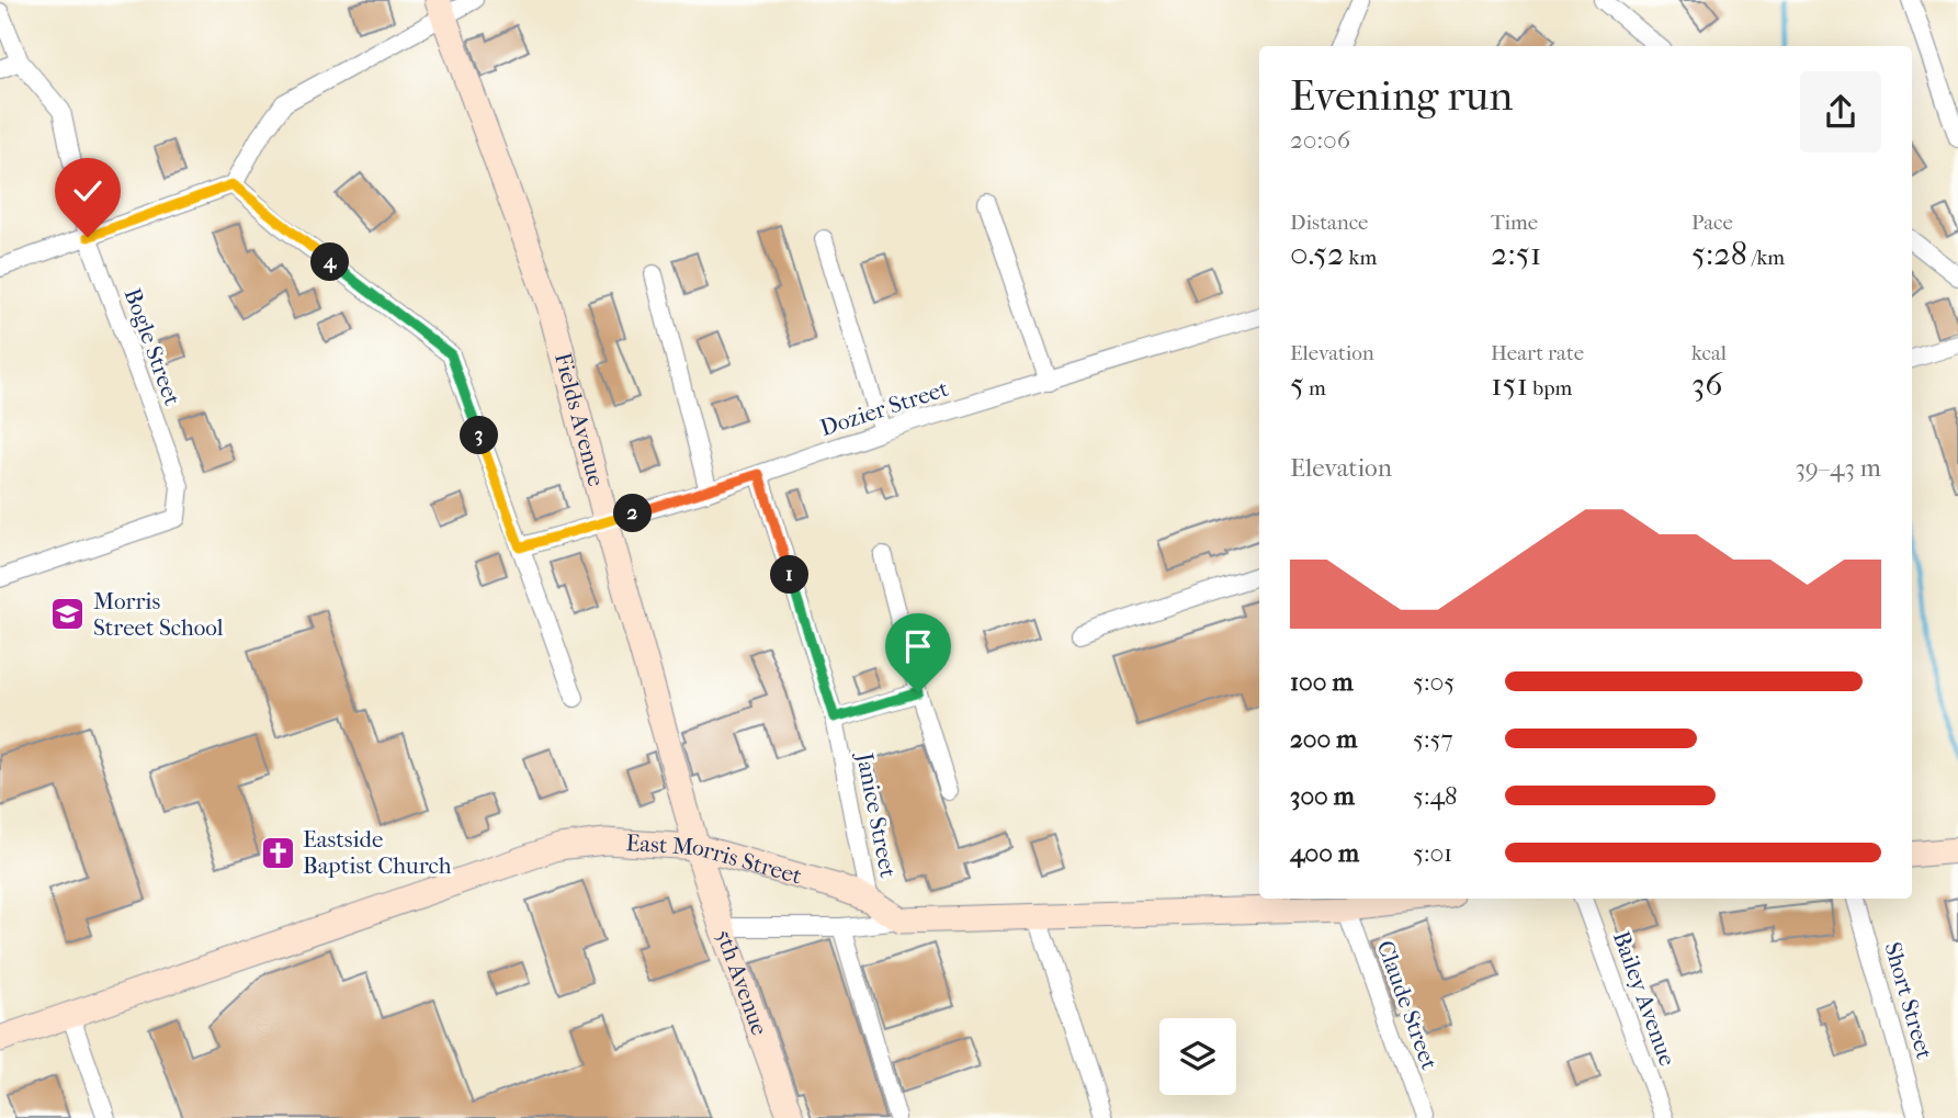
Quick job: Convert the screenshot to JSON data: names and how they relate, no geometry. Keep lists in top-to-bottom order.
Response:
{
  "streets": {
    "main road": ["Fields Avenue", "East Morris Street", "5th Avenue"],
    "street": [
      "Bogle Street",
      "Dozier Street",
      "Janice Street",
      "Bailey Avenue",
      "Short Street",
      "Claude Street"
    ]
  },
  "crossings": [
    ["Dozier Street", "Fields Avenue"],
    ["Dozier Street", "Janice Street"],
    ["Fields Avenue", "East Morris Street"],
    ["Fields Avenue", "5th Avenue"],
    ["Janice Street", "East Morris Street"],
    ["East Morris Street", "5th Avenue"]
  ],
  "places": {
    "school or university": ["Morris Street School"],
    "church": ["Eastside Baptist Church"]
  },
  "page": {
    "heading": ["Evening run", "20:06"],
    "stats": [
      ["Distance", "0.52 km"],
      ["Time", "2:51"],
      ["Pace", "5:28 /km"],
      ["Elevation", "5 m"],
      ["Heart rate", "151 bpm"],
      ["kcal", "36"]
    ],
    "pins": [
      "4",
      "3",
      "2",
      "1"
    ],
    "chart": ["Elevation", "39–43 m"],
    "list": [
      {
        "name": "100 m",
        "note": "5:05"
      },
      {
        "name": "200 m",
        "note": "5:57"
      },
      {
        "name": "300 m",
        "note": "5:48"
      },
      {
        "name": "400 m",
        "note": "5:01"
      }
    ]
  }
}
